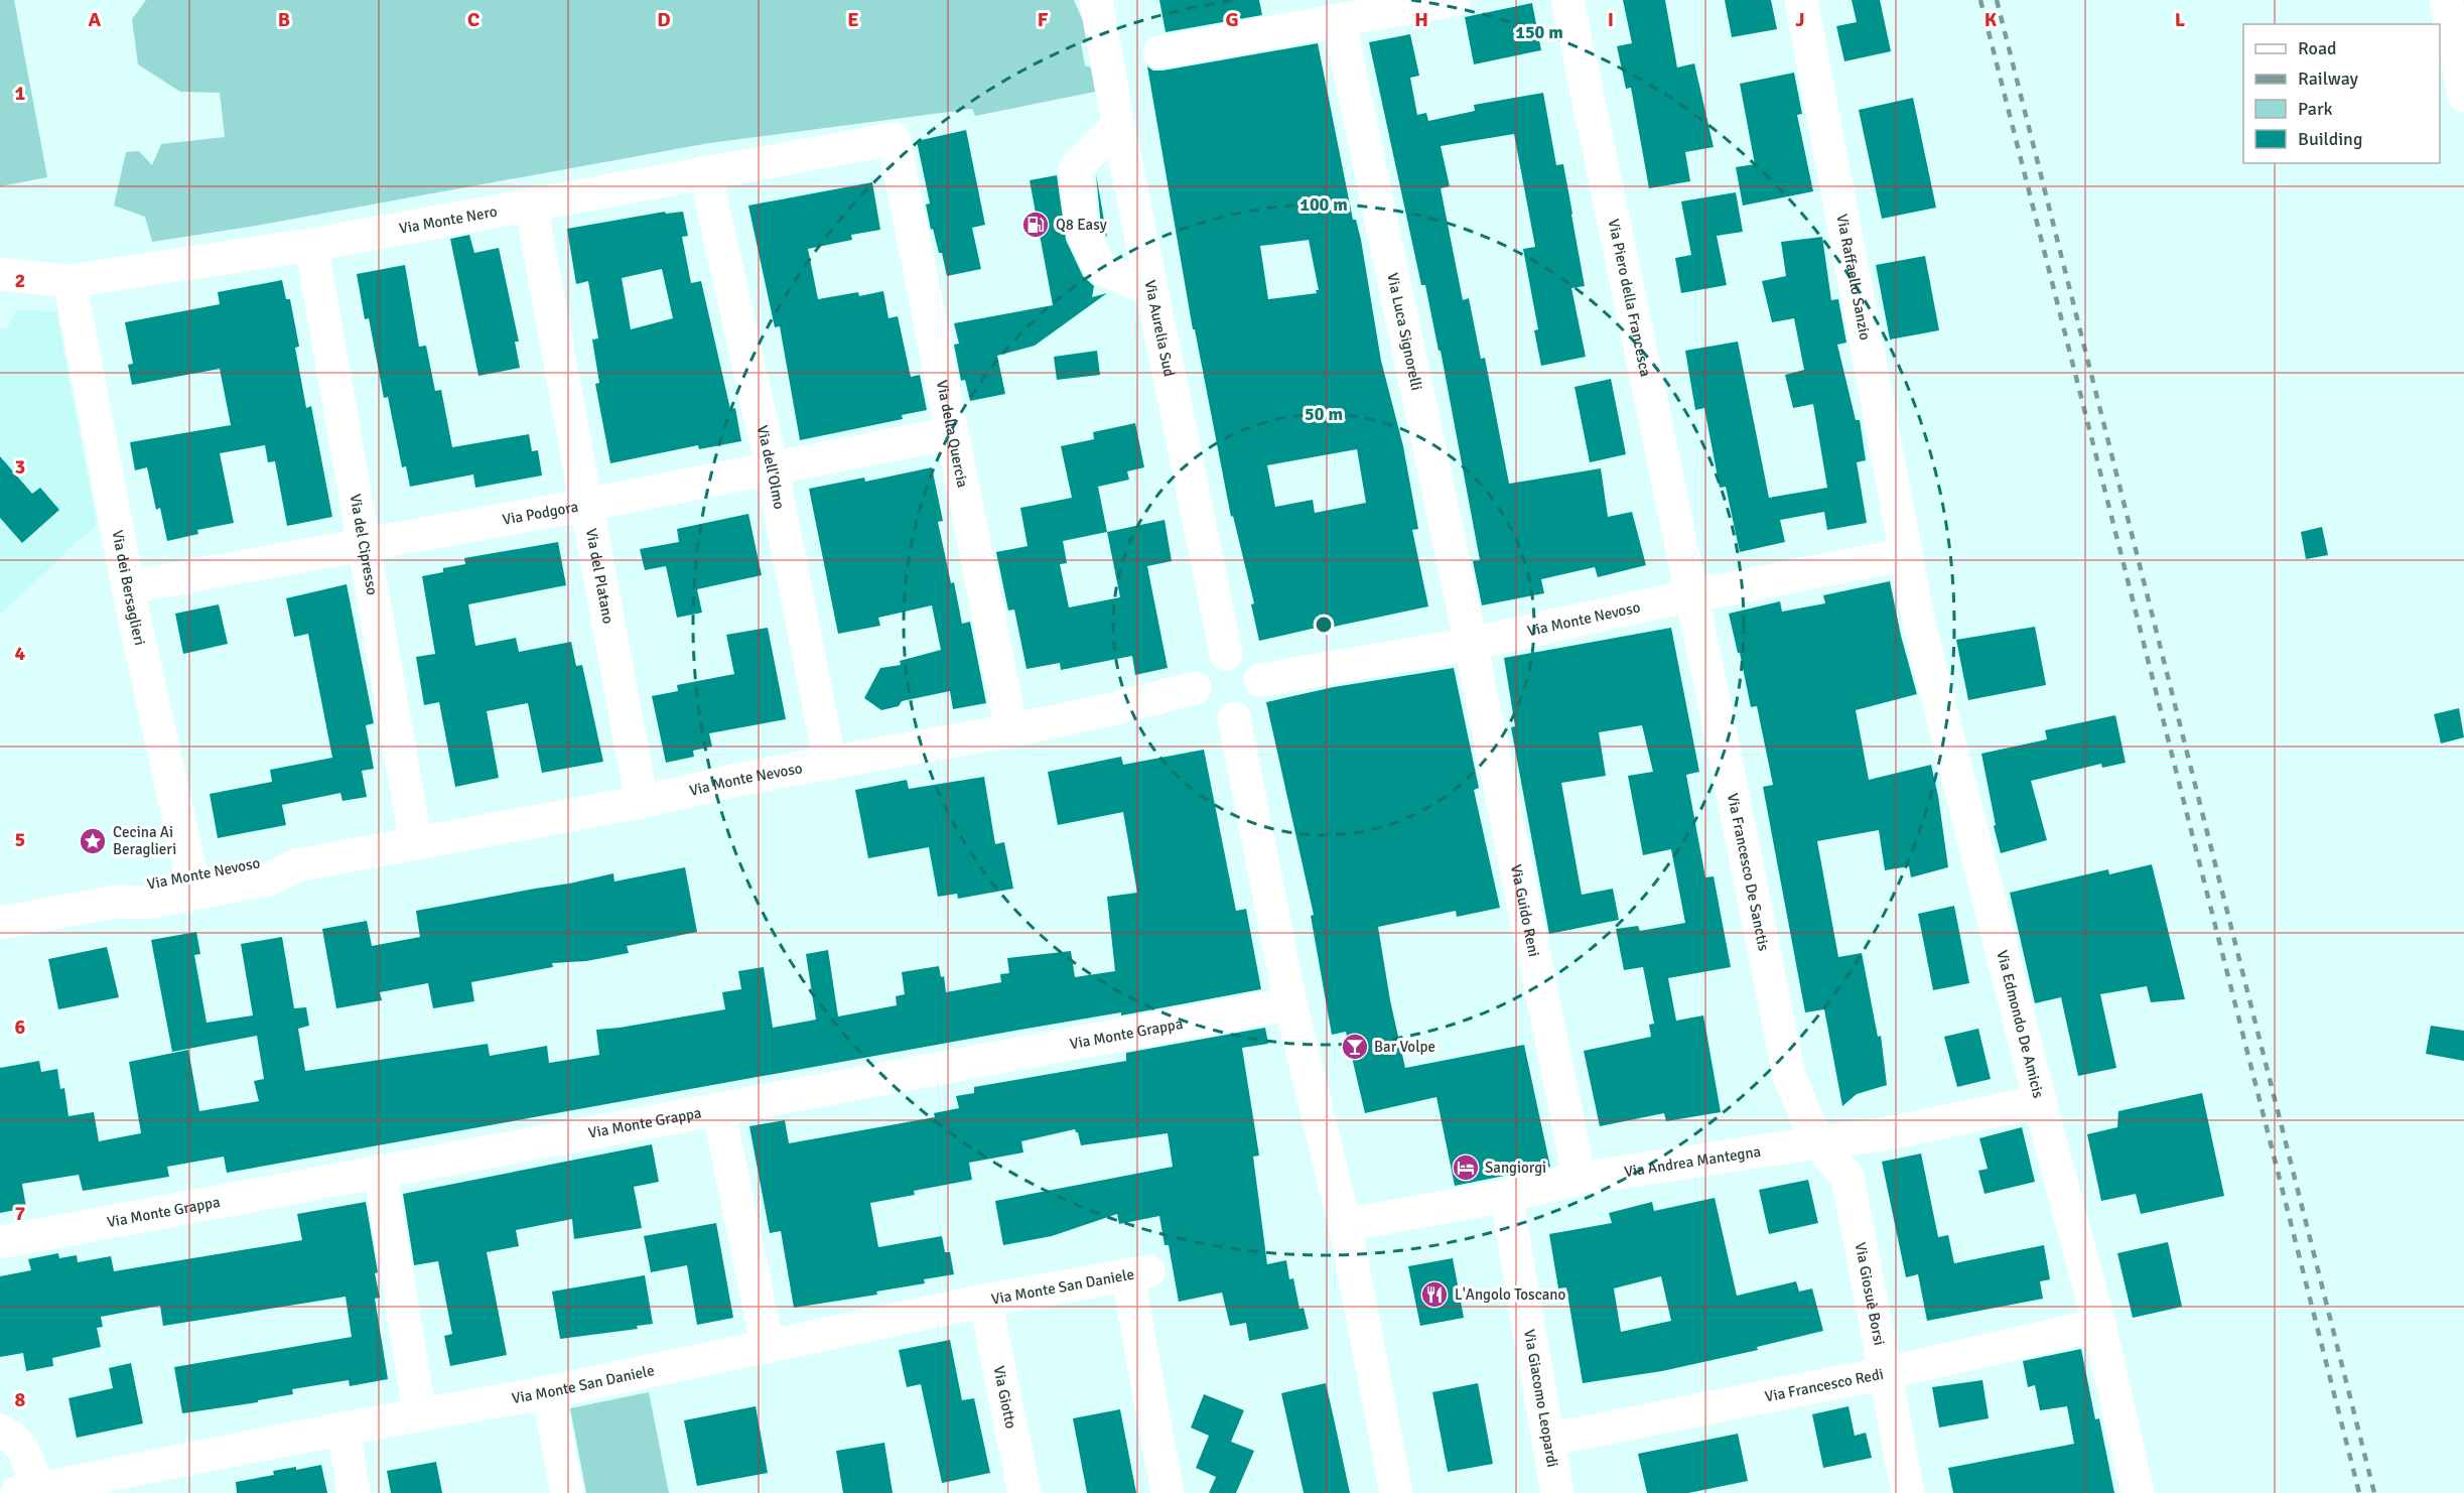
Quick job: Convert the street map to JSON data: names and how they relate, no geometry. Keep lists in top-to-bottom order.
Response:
{
  "streets": {
    "street": [
      "Via Monte Nero",
      "Via Raffaello Sanzio",
      "Via Piero della Francesca",
      "Via Aurelia Sud",
      "Via Luca Signorelli",
      "Via della Quercia",
      "Via dell'Olmo",
      "Via Podgora",
      "Via del Cipresso",
      "Via del Platano",
      "Via dei Bersaglieri",
      "Via Monte Nevoso",
      "Via Francesco De Sanctis",
      "Via Guido Reni",
      "Via Edmondo De Amicis",
      "Via Monte Grappa",
      "Via Andrea Mantegna",
      "Via Monte San Daniele",
      "Via Giosuè Borsi",
      "Via Francesco Redi",
      "Via Giotto",
      "Via Giacomo Leopardi"
    ]
  },
  "crossings": [
    ["Via Monte Nero", "Via della Quercia"],
    ["Via Monte Nero", "Via dell'Olmo"],
    ["Via Monte Nero", "Via del Cipresso"],
    ["Via Monte Nero", "Via del Platano"],
    ["Via Monte Nero", "Via dei Bersaglieri"],
    ["Via Raffaello Sanzio", "Via Monte Nevoso"],
    ["Via Raffaello Sanzio", "Via Edmondo De Amicis"],
    ["Via Piero della Francesca", "Via Monte Nevoso"],
    ["Via Piero della Francesca", "Via Francesco De Sanctis"],
    ["Via Aurelia Sud", "Via Monte Nevoso"],
    ["Via Luca Signorelli", "Via Monte Nevoso"],
    ["Via Luca Signorelli", "Via Guido Reni"],
    ["Via della Quercia", "Via Podgora"],
    ["Via della Quercia", "Via Monte Nevoso"],
    ["Via dell'Olmo", "Via Podgora"],
    ["Via dell'Olmo", "Via Monte Nevoso"],
    ["Via Podgora", "Via del Cipresso"],
    ["Via Podgora", "Via del Platano"],
    ["Via Podgora", "Via dei Bersaglieri"],
    ["Via del Cipresso", "Via Monte Nevoso"],
    ["Via del Platano", "Via Monte Nevoso"],
    ["Via dei Bersaglieri", "Via Monte Nevoso"],
    ["Via Monte Nevoso", "Via Francesco De Sanctis"],
    ["Via Monte Nevoso", "Via Guido Reni"],
    ["Via Monte Nevoso", "Via Edmondo De Amicis"],
    ["Via Francesco De Sanctis", "Via Andrea Mantegna"],
    ["Via Francesco De Sanctis", "Via Giosuè Borsi"],
    ["Via Guido Reni", "Via Andrea Mantegna"],
    ["Via Edmondo De Amicis", "Via Andrea Mantegna"],
    ["Via Edmondo De Amicis", "Via Francesco Redi"],
    ["Via Andrea Mantegna", "Via Giosuè Borsi"],
    ["Via Andrea Mantegna", "Via Giacomo Leopardi"],
    ["Via Monte San Daniele", "Via Giotto"],
    ["Via Giosuè Borsi", "Via Francesco Redi"],
    ["Via Francesco Redi", "Via Giacomo Leopardi"]
  ],
  "places": {
    "fuel station": ["Q8 Easy"],
    "place": ["Cecina Ai Beraglieri"],
    "bar": ["Bar Volpe"],
    "hotel": ["Sangiorgi"],
    "restaurant": ["L'Angolo Toscano"]
  },
  "legend": [
    "Road",
    "Railway",
    "Park",
    "Building"
  ],
  "grid": {
    "columns": [
      "A",
      "B",
      "C",
      "D",
      "E",
      "F",
      "G",
      "H",
      "I",
      "J",
      "K",
      "L"
    ],
    "rows": [
      "1",
      "2",
      "3",
      "4",
      "5",
      "6",
      "7",
      "8"
    ]
  },
  "rings": ["150 m", "100 m", "50 m"]
}
